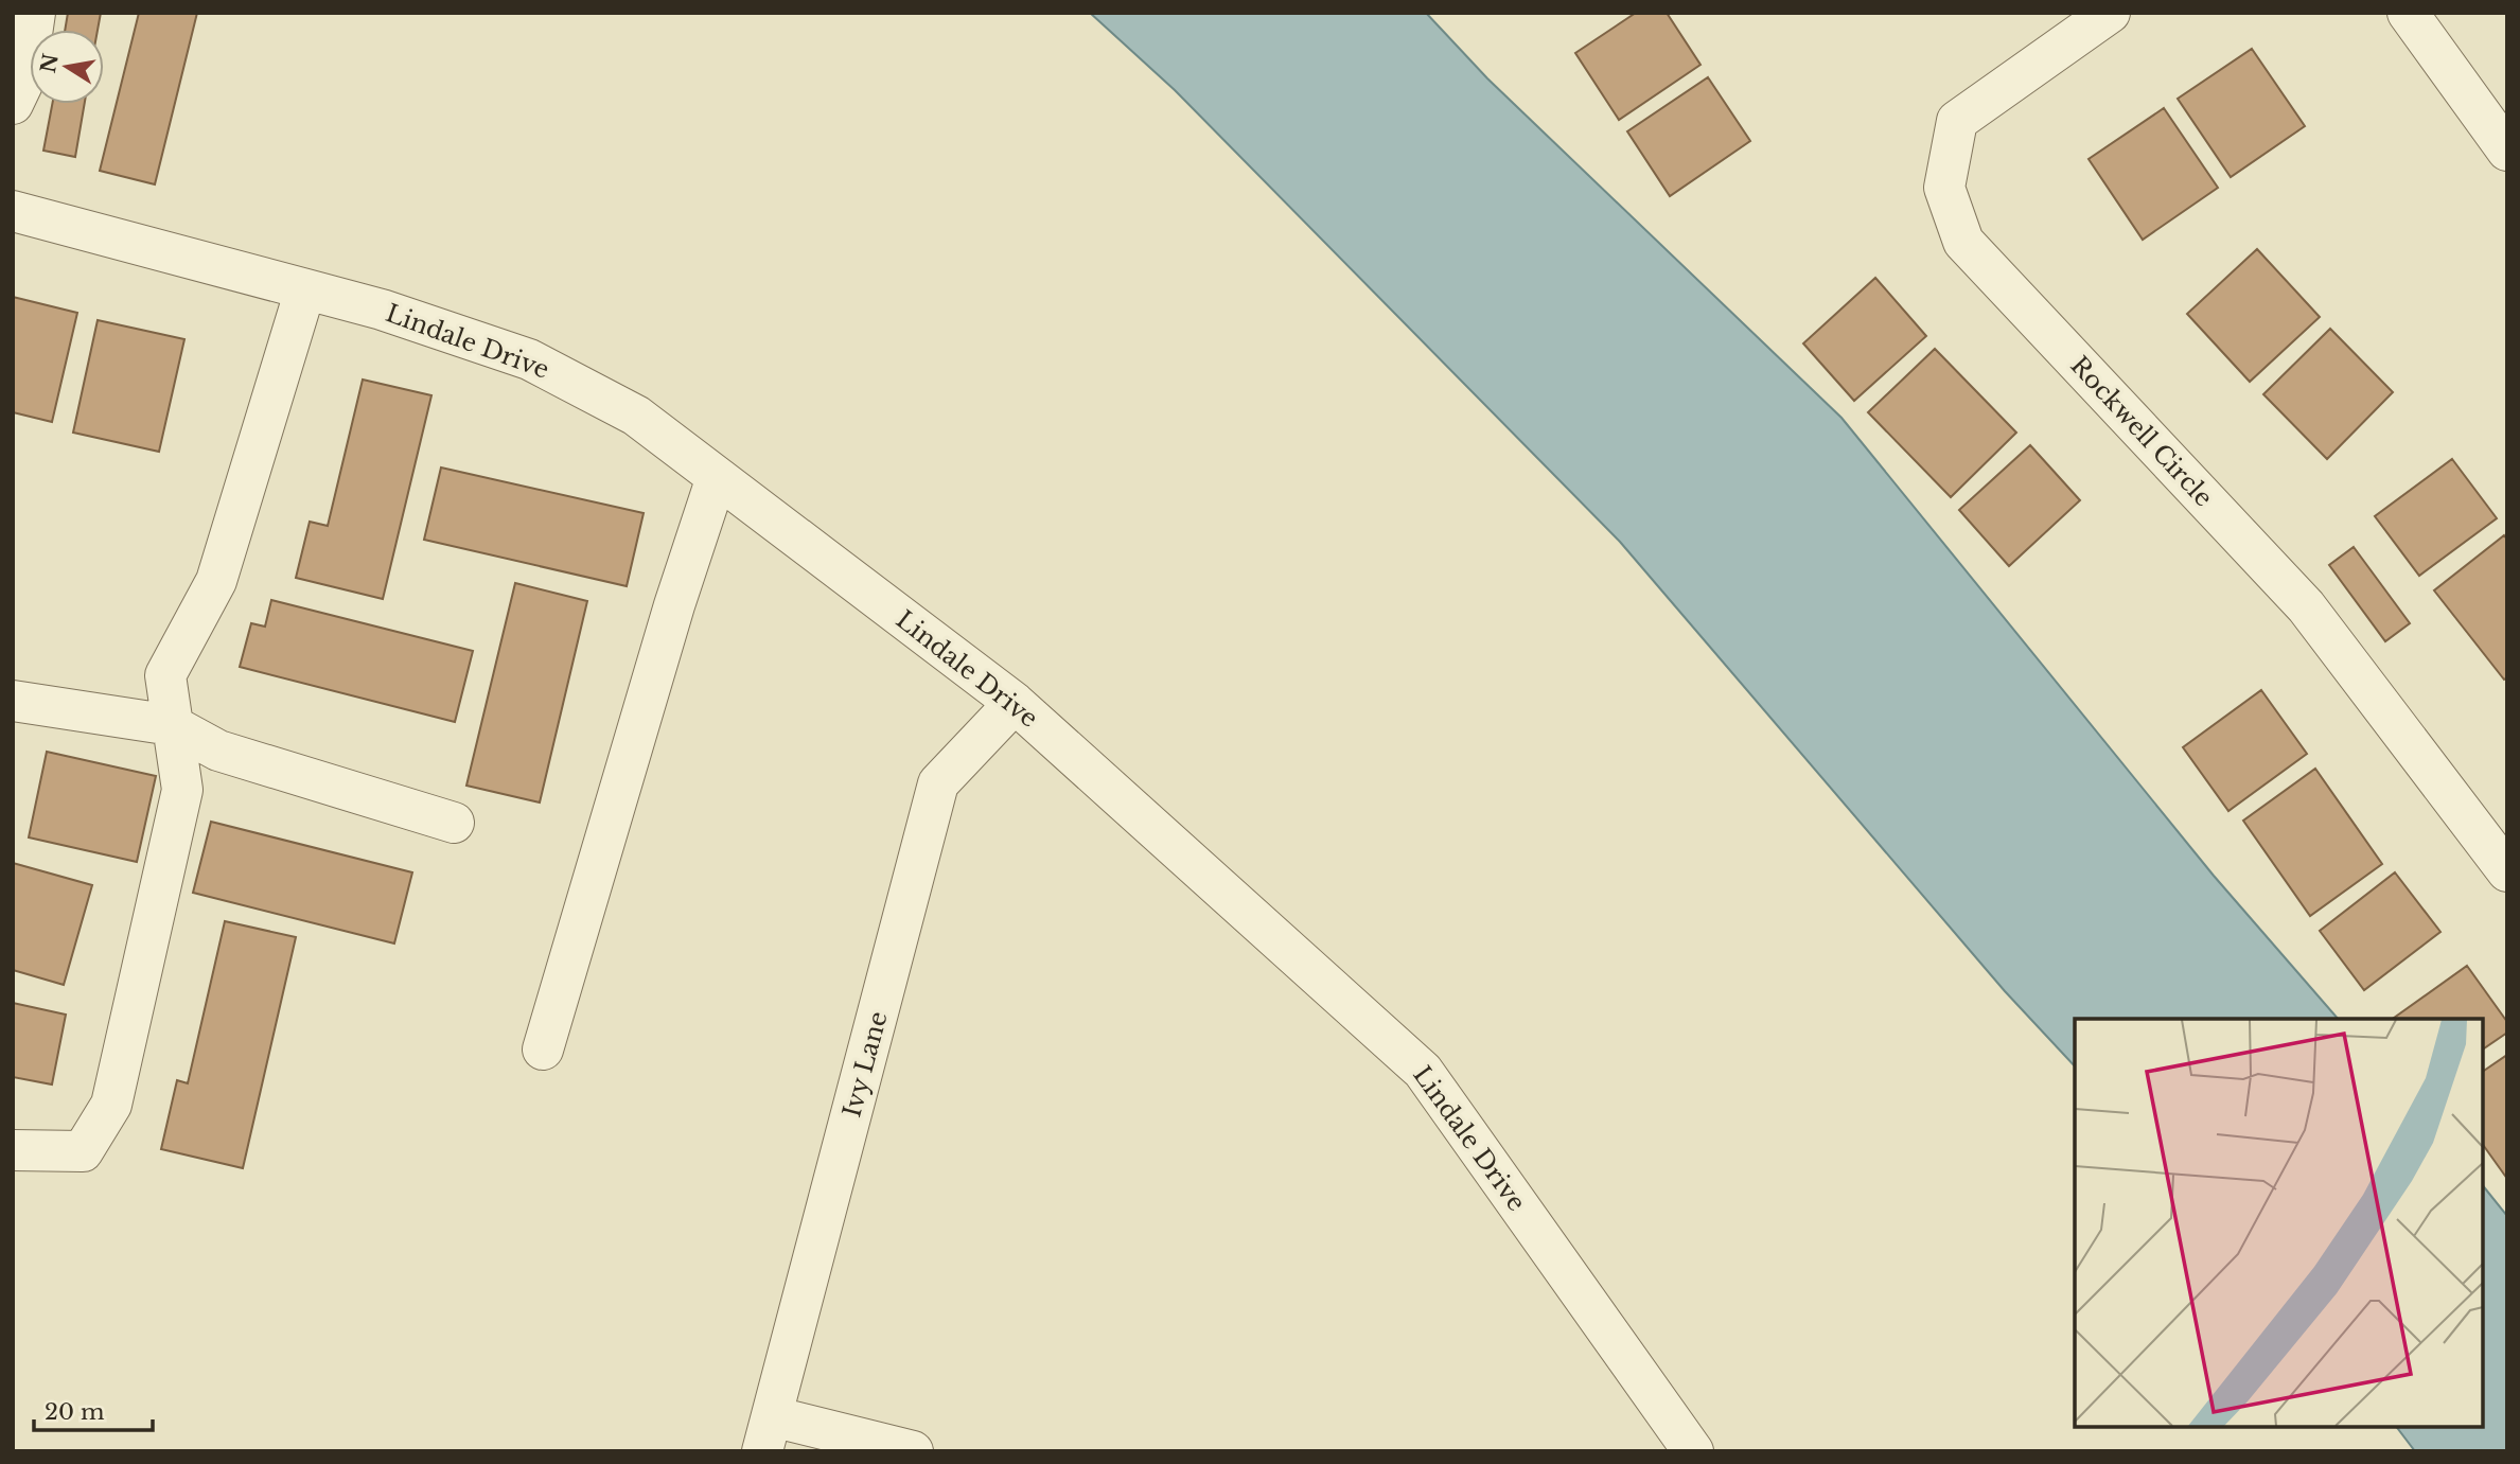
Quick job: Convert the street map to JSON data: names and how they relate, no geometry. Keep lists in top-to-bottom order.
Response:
{
  "streets": {
    "street": ["Lindale Drive", "Rockwell Circle", "Ivy Lane"]
  },
  "crossings": [
    ["Lindale Drive", "Ivy Lane"]
  ],
  "scale_bar": "20 m",
  "north": "left"
}
